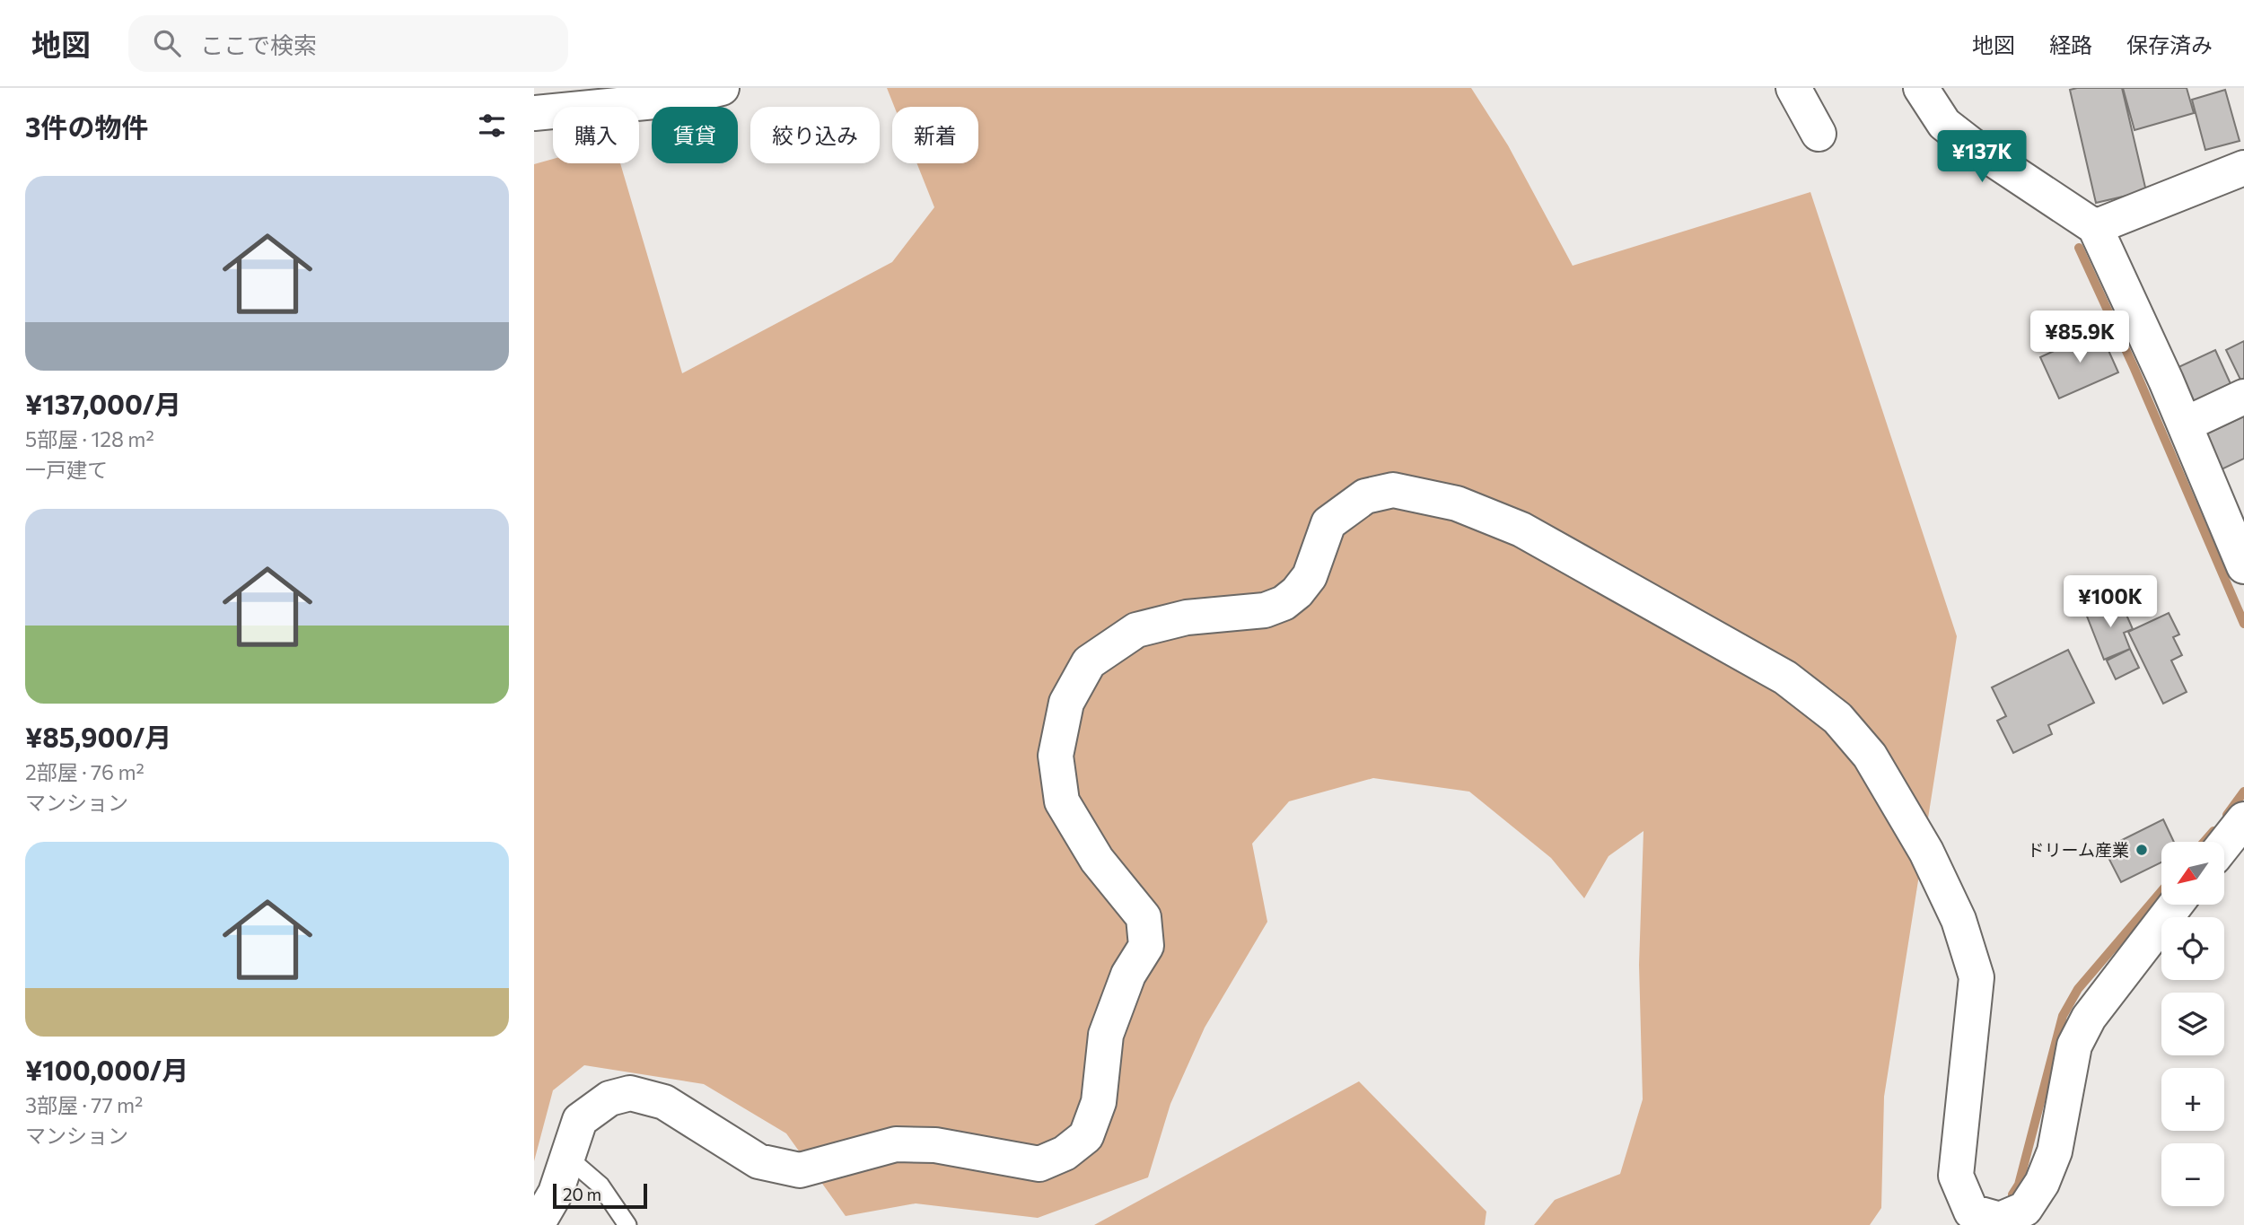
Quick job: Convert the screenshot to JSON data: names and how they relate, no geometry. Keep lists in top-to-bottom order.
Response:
{
  "places": ["ドリーム産業"],
  "scale_bar": "20 m",
  "north": "bottom left",
  "page": {
    "header": "地図",
    "search": "ここで検索",
    "nav": ["地図", "経路", "保存済み"],
    "heading": "3件の物件",
    "chip": [
      "購入",
      "賃貸",
      "絞り込み",
      "新着"
    ],
    "price": ["¥137K", "¥85.9K", "¥100K"],
    "list": [
      {
        "name": "¥137,000/月",
        "note": "5部屋 · 128 m² · 一戸建て"
      },
      {
        "name": "¥85,900/月",
        "note": "2部屋 · 76 m² · マンション"
      },
      {
        "name": "¥100,000/月",
        "note": "3部屋 · 77 m² · マンション"
      }
    ],
    "map_buttons": ["+", "−"],
    "scale": "20 m"
  }
}
